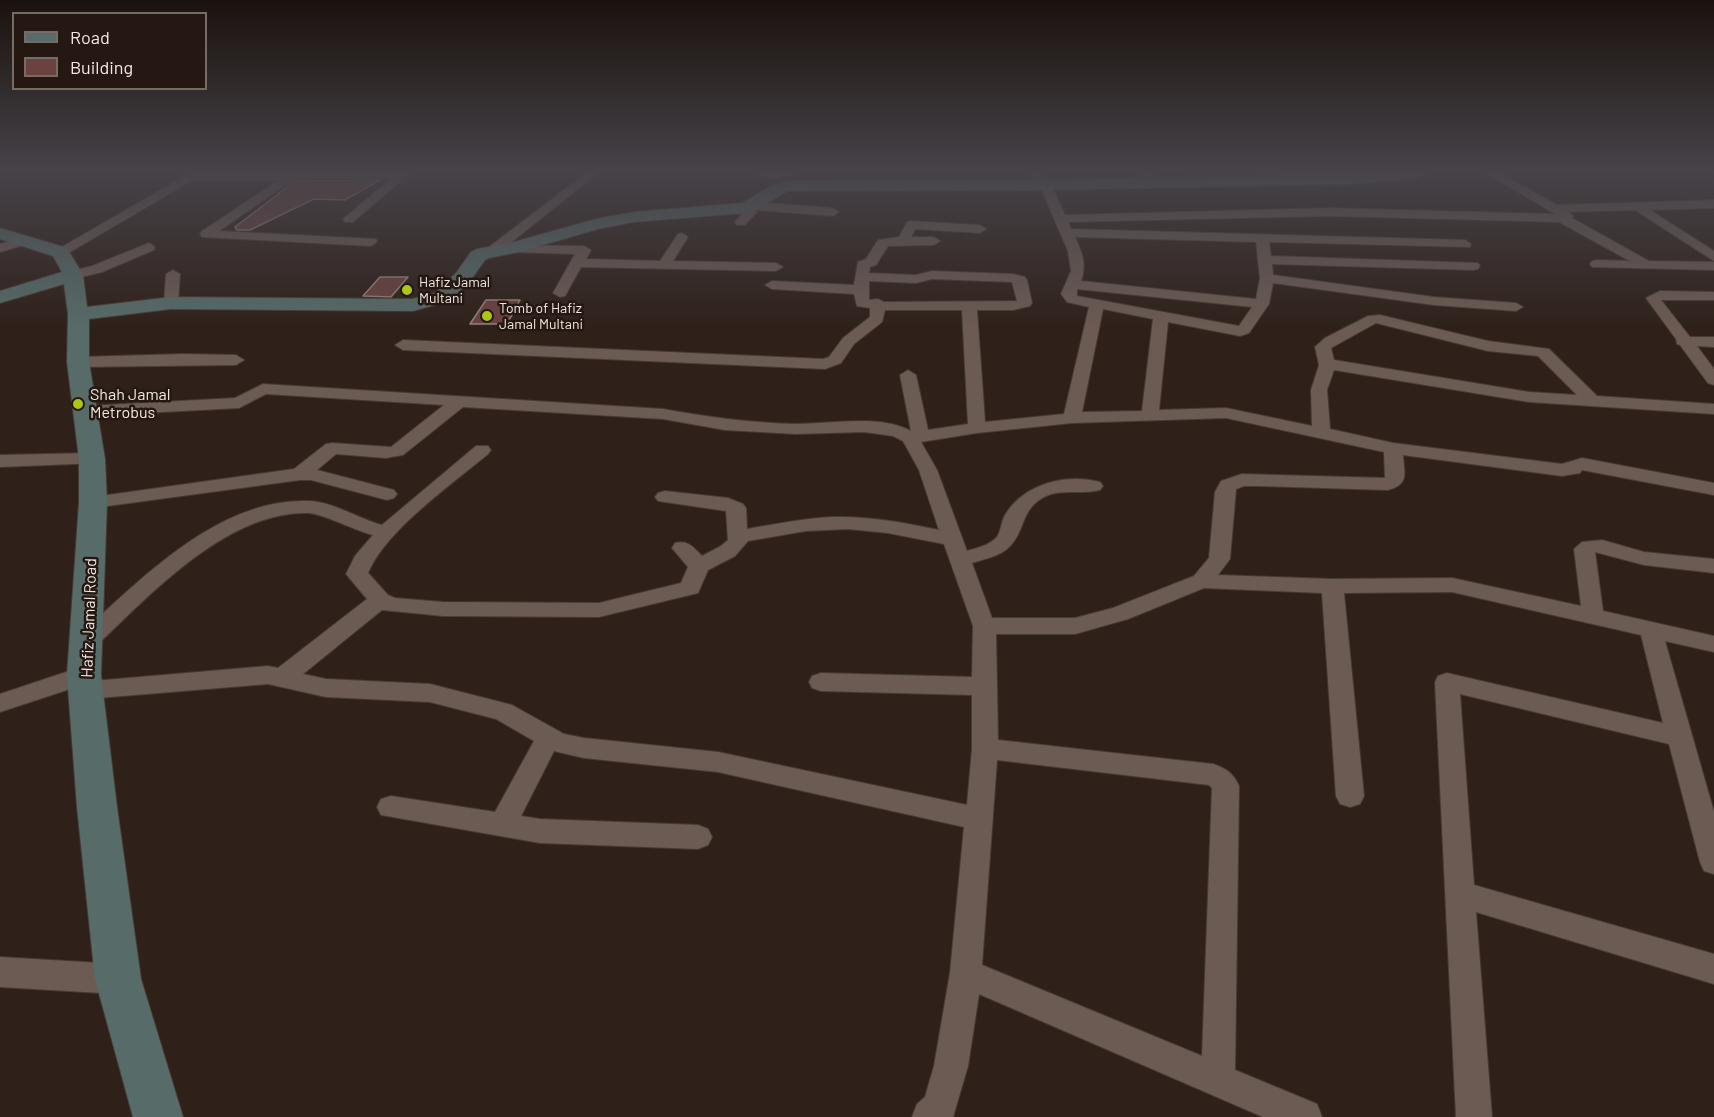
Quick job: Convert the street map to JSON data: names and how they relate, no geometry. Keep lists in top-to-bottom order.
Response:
{
  "streets": {
    "street": ["Hafiz Jamal Road"]
  },
  "places": ["Hafiz Jamal Multani", "Tomb of Hafiz Jamal Multani", "Shah Jamal Metrobus"],
  "legend": ["Road", "Building"]
}
